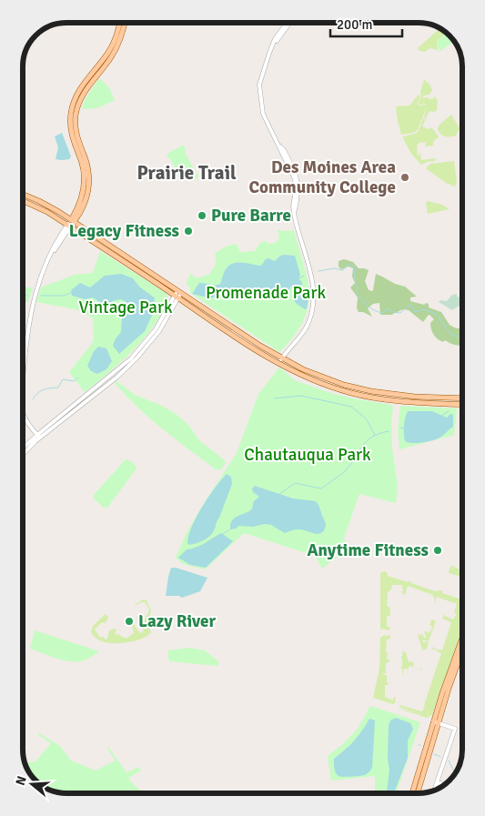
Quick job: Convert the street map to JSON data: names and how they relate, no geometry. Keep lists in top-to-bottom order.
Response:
{
  "districts": ["Prairie Trail"],
  "parks": ["Promenade Park", "Vintage Park", "Chautauqua Park"],
  "places": [
    "Des Moines Area Community College",
    "Pure Barre",
    "Legacy Fitness",
    "Anytime Fitness",
    "Lazy River"
  ],
  "scale_bar": "200 m",
  "north": "left"
}
